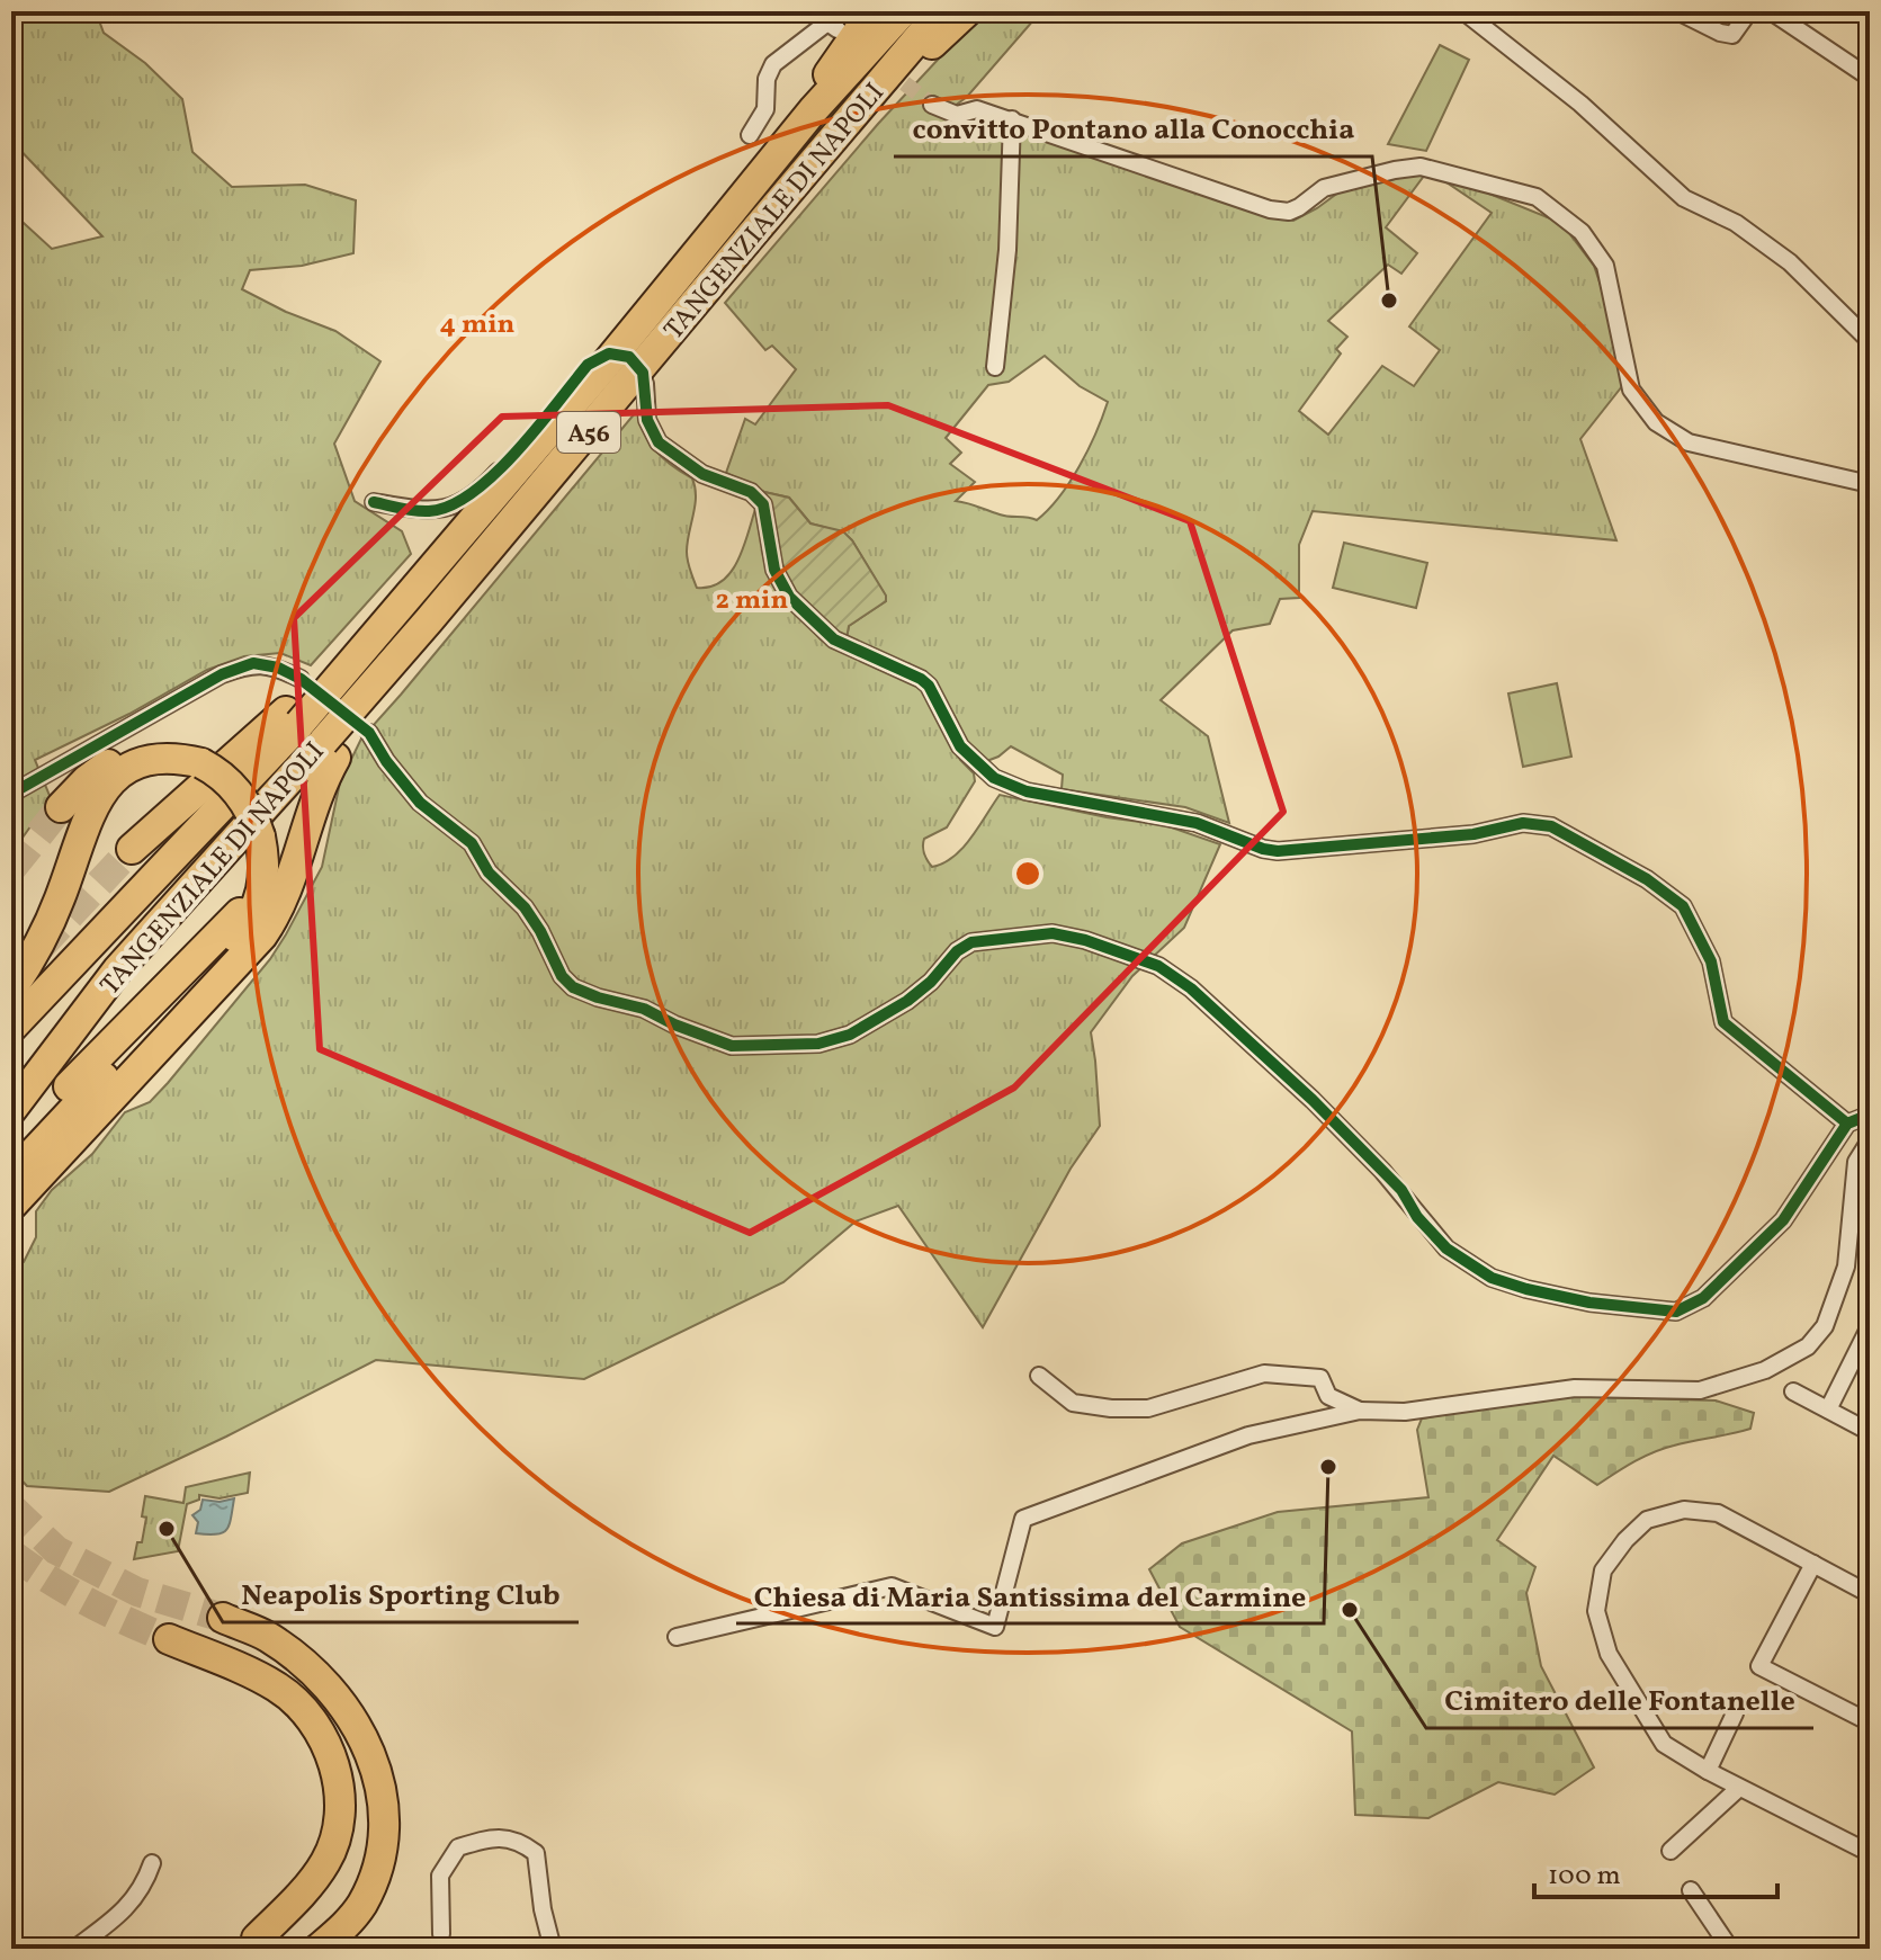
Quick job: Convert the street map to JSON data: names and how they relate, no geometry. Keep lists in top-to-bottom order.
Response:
{
  "streets": {
    "highway": ["TANGENZIALE DI NAPOLI", "A56"]
  },
  "places": [
    "convitto Pontano alla Conocchia",
    "Chiesa di Maria Santissima del Carmine",
    "Neapolis Sporting Club",
    "Cimitero delle Fontanelle"
  ],
  "scale_bar": "100 m",
  "rings": ["4 min", "2 min"]
}
